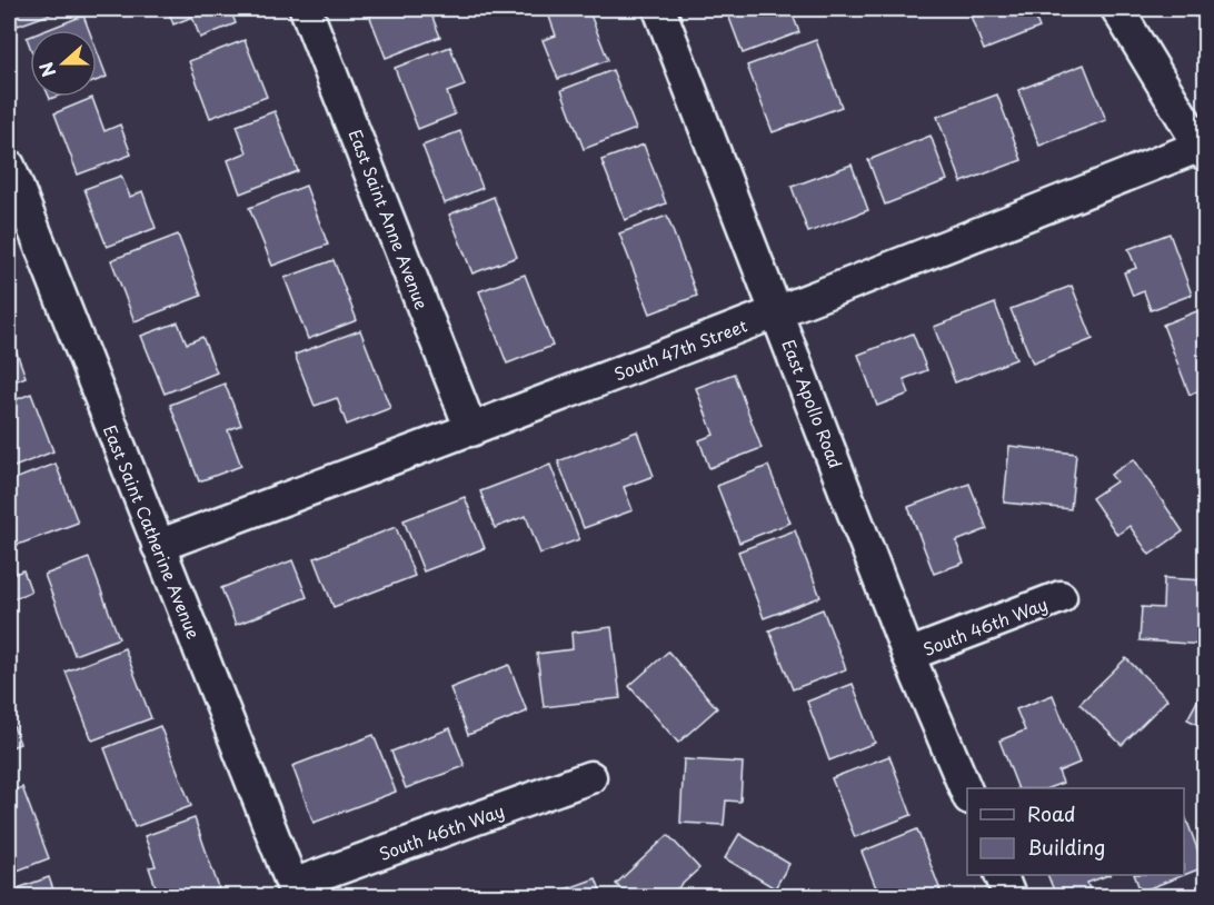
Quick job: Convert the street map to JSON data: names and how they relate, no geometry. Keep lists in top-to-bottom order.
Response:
{
  "streets": {
    "street": [
      "East Saint Anne Avenue",
      "South 47th Street",
      "East Apollo Road",
      "East Saint Catherine Avenue",
      "South 46th Way"
    ]
  },
  "crossings": [
    ["East Saint Anne Avenue", "South 47th Street"],
    ["South 47th Street", "East Apollo Road"],
    ["South 47th Street", "East Saint Catherine Avenue"],
    ["East Apollo Road", "South 46th Way"],
    ["East Saint Catherine Avenue", "South 46th Way"]
  ],
  "legend": ["Road", "Building"],
  "north": "left"
}
